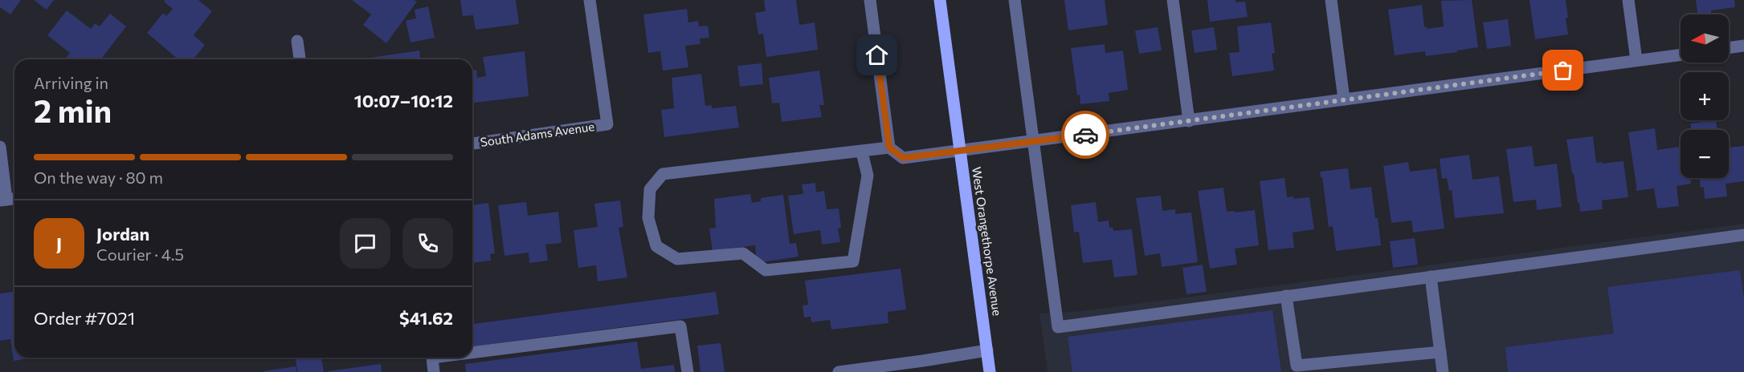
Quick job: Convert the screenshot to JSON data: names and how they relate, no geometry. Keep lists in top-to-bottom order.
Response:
{
  "streets": {
    "main road": ["West Orangethorpe Avenue"],
    "street": ["South Adams Avenue"]
  },
  "north": "left",
  "page": {
    "map_buttons": ["+", "−"],
    "heading": ["2 min", "Arriving in", "10:07–10:12"],
    "panel": [
      "Jordan",
      "Courier · 4.5",
      "Order #7021",
      "$41.62"
    ],
    "bar": "On the way · 80 m",
    "round": "J"
  }
}
